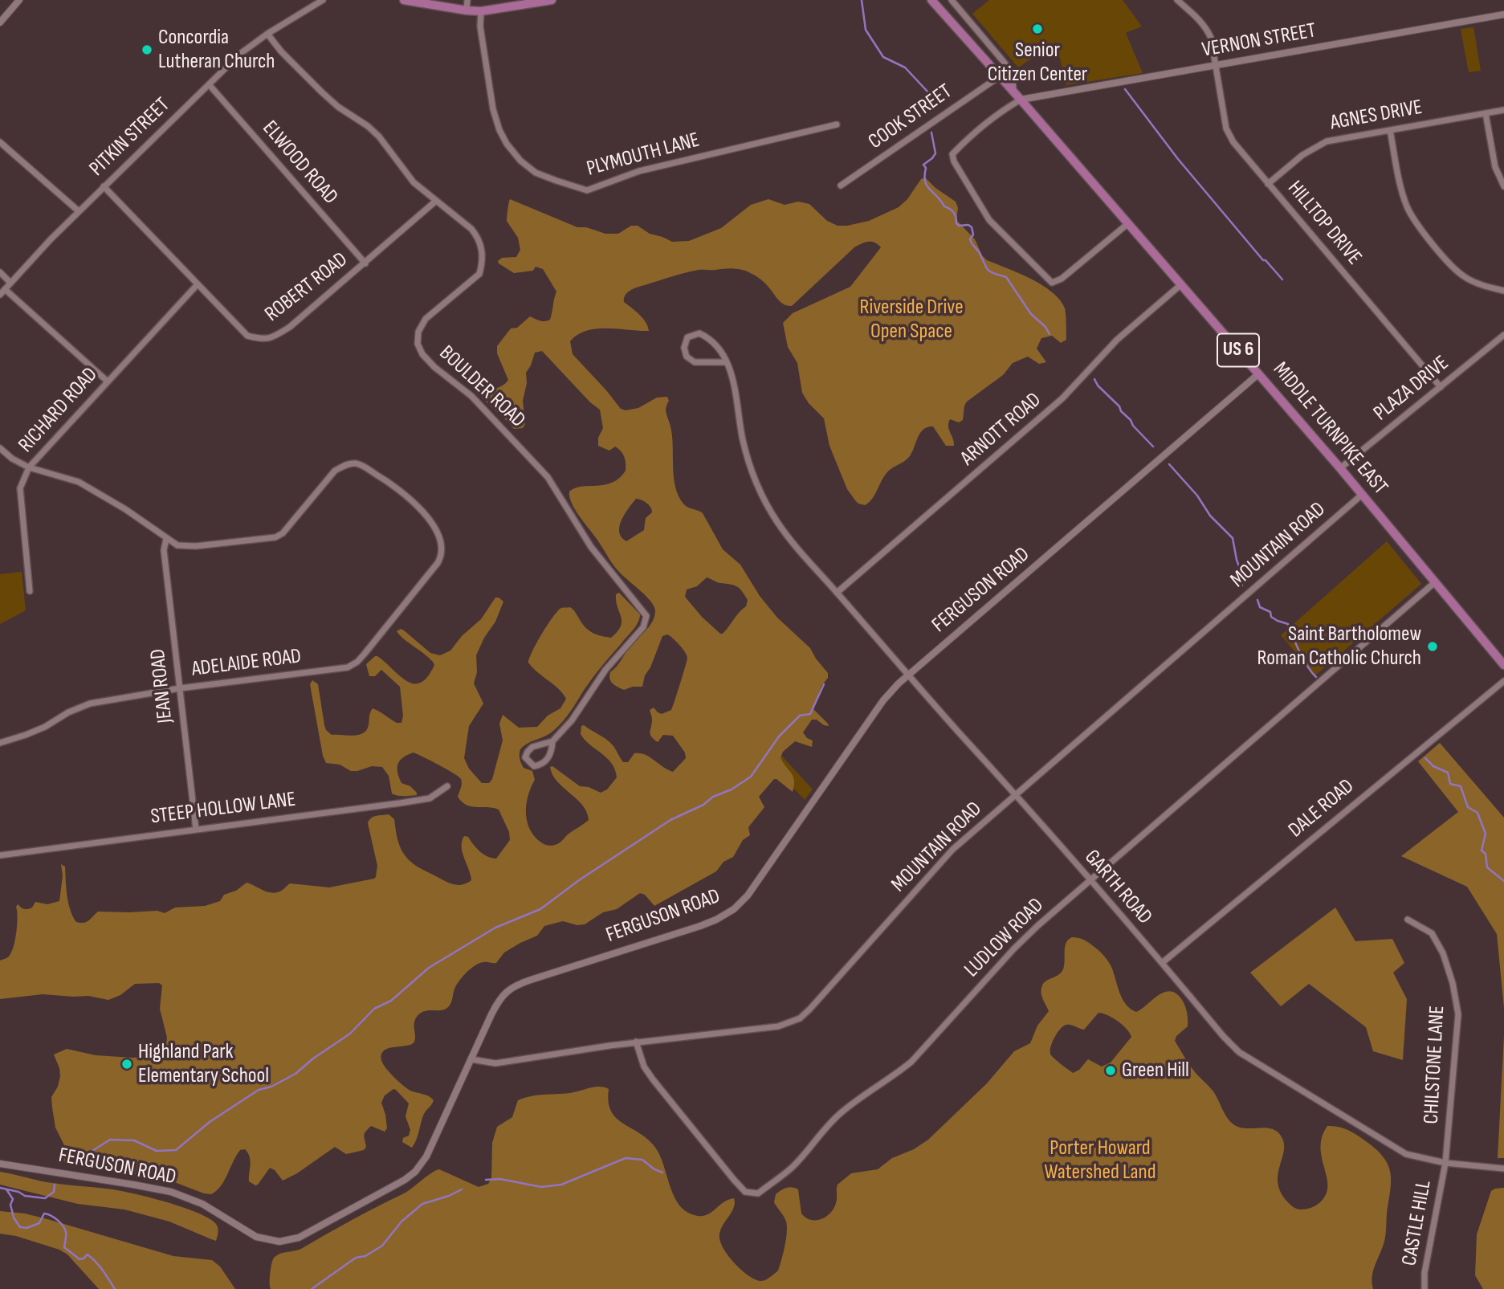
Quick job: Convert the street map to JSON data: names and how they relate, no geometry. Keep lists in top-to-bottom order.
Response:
{
  "streets": {
    "main road": ["US 6", "MIDDLE TURNPIKE EAST"],
    "street": [
      "VERNON STREET",
      "AGNES DRIVE",
      "COOK STREET",
      "PITKIN STREET",
      "PLYMOUTH LANE",
      "ELWOOD ROAD",
      "HILLTOP DRIVE",
      "ROBERT ROAD",
      "BOULDER ROAD",
      "PLAZA DRIVE",
      "RICHARD ROAD",
      "ARNOTT ROAD",
      "MOUNTAIN ROAD",
      "FERGUSON ROAD",
      "ADELAIDE ROAD",
      "JEAN ROAD",
      "STEEP HOLLOW LANE",
      "DALE ROAD",
      "GARTH ROAD",
      "LUDLOW ROAD",
      "CHILSTONE LANE",
      "CASTLE HILL"
    ]
  },
  "crossings": [
    ["VERNON STREET", "HILLTOP DRIVE"],
    ["VERNON STREET", "MIDDLE TURNPIKE EAST"],
    ["AGNES DRIVE", "HILLTOP DRIVE"],
    ["COOK STREET", "MIDDLE TURNPIKE EAST"],
    ["PITKIN STREET", "ELWOOD ROAD"],
    ["PITKIN STREET", "ROBERT ROAD"],
    ["PITKIN STREET", "BOULDER ROAD"],
    ["ELWOOD ROAD", "ROBERT ROAD"],
    ["HILLTOP DRIVE", "PLAZA DRIVE"],
    ["ROBERT ROAD", "BOULDER ROAD"],
    ["ROBERT ROAD", "RICHARD ROAD"],
    ["PLAZA DRIVE", "MIDDLE TURNPIKE EAST"],
    ["MIDDLE TURNPIKE EAST", "ARNOTT ROAD"],
    ["MIDDLE TURNPIKE EAST", "MOUNTAIN ROAD"],
    ["MIDDLE TURNPIKE EAST", "FERGUSON ROAD"],
    ["MIDDLE TURNPIKE EAST", "LUDLOW ROAD"],
    ["ARNOTT ROAD", "GARTH ROAD"],
    ["MOUNTAIN ROAD", "FERGUSON ROAD"],
    ["MOUNTAIN ROAD", "GARTH ROAD"],
    ["MOUNTAIN ROAD", "LUDLOW ROAD"],
    ["FERGUSON ROAD", "GARTH ROAD"],
    ["ADELAIDE ROAD", "JEAN ROAD"],
    ["JEAN ROAD", "STEEP HOLLOW LANE"],
    ["DALE ROAD", "GARTH ROAD"],
    ["GARTH ROAD", "LUDLOW ROAD"],
    ["GARTH ROAD", "CHILSTONE LANE"],
    ["GARTH ROAD", "CASTLE HILL"],
    ["CHILSTONE LANE", "CASTLE HILL"]
  ],
  "parks": ["Riverside Drive Open Space", "Porter Howard Watershed Land"],
  "places": [
    "Senior Citizen Center",
    "Concordia Lutheran Church",
    "Saint Bartholomew Roman Catholic Church",
    "Highland Park Elementary School",
    "Green Hill"
  ]
}
